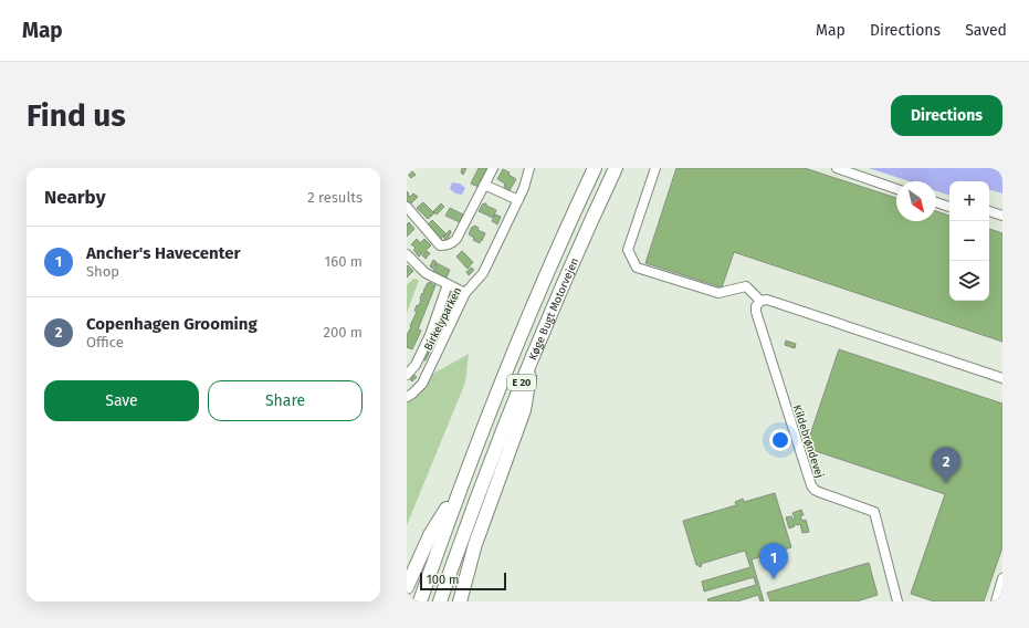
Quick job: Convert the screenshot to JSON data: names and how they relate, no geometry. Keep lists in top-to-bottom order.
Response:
{
  "streets": {
    "highway": ["Køge Bugt Motorvejen", "E 20"],
    "street": ["Birkelyparken", "Kildebrøndevej"]
  },
  "scale_bar": "100 m",
  "north": "bottom right",
  "page": {
    "header": "Map",
    "nav": ["Map", "Directions", "Saved"],
    "buttons": [
      "Directions",
      ["Save", "Share"]
    ],
    "title": "Find us",
    "heading": ["Nearby", "2 results"],
    "map_buttons": ["+", "−"],
    "list": [
      {
        "mark": "1",
        "name": "Ancher's Havecenter",
        "note": "Shop",
        "value": "160 m"
      },
      {
        "mark": "2",
        "name": "Copenhagen Grooming",
        "note": "Office",
        "value": "200 m"
      }
    ],
    "pins": ["2", "1"],
    "scale": "100 m"
  }
}
